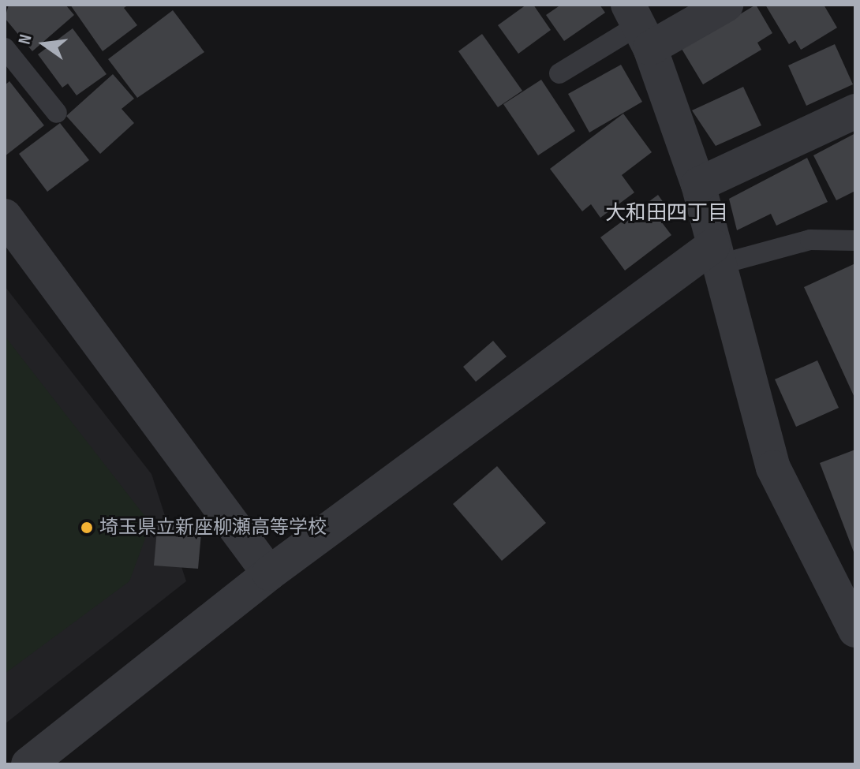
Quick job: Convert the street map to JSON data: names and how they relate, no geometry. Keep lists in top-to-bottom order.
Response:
{
  "districts": ["大和田四丁目"],
  "places": ["埼玉県立新座柳瀬高等学校"],
  "north": "left"
}
